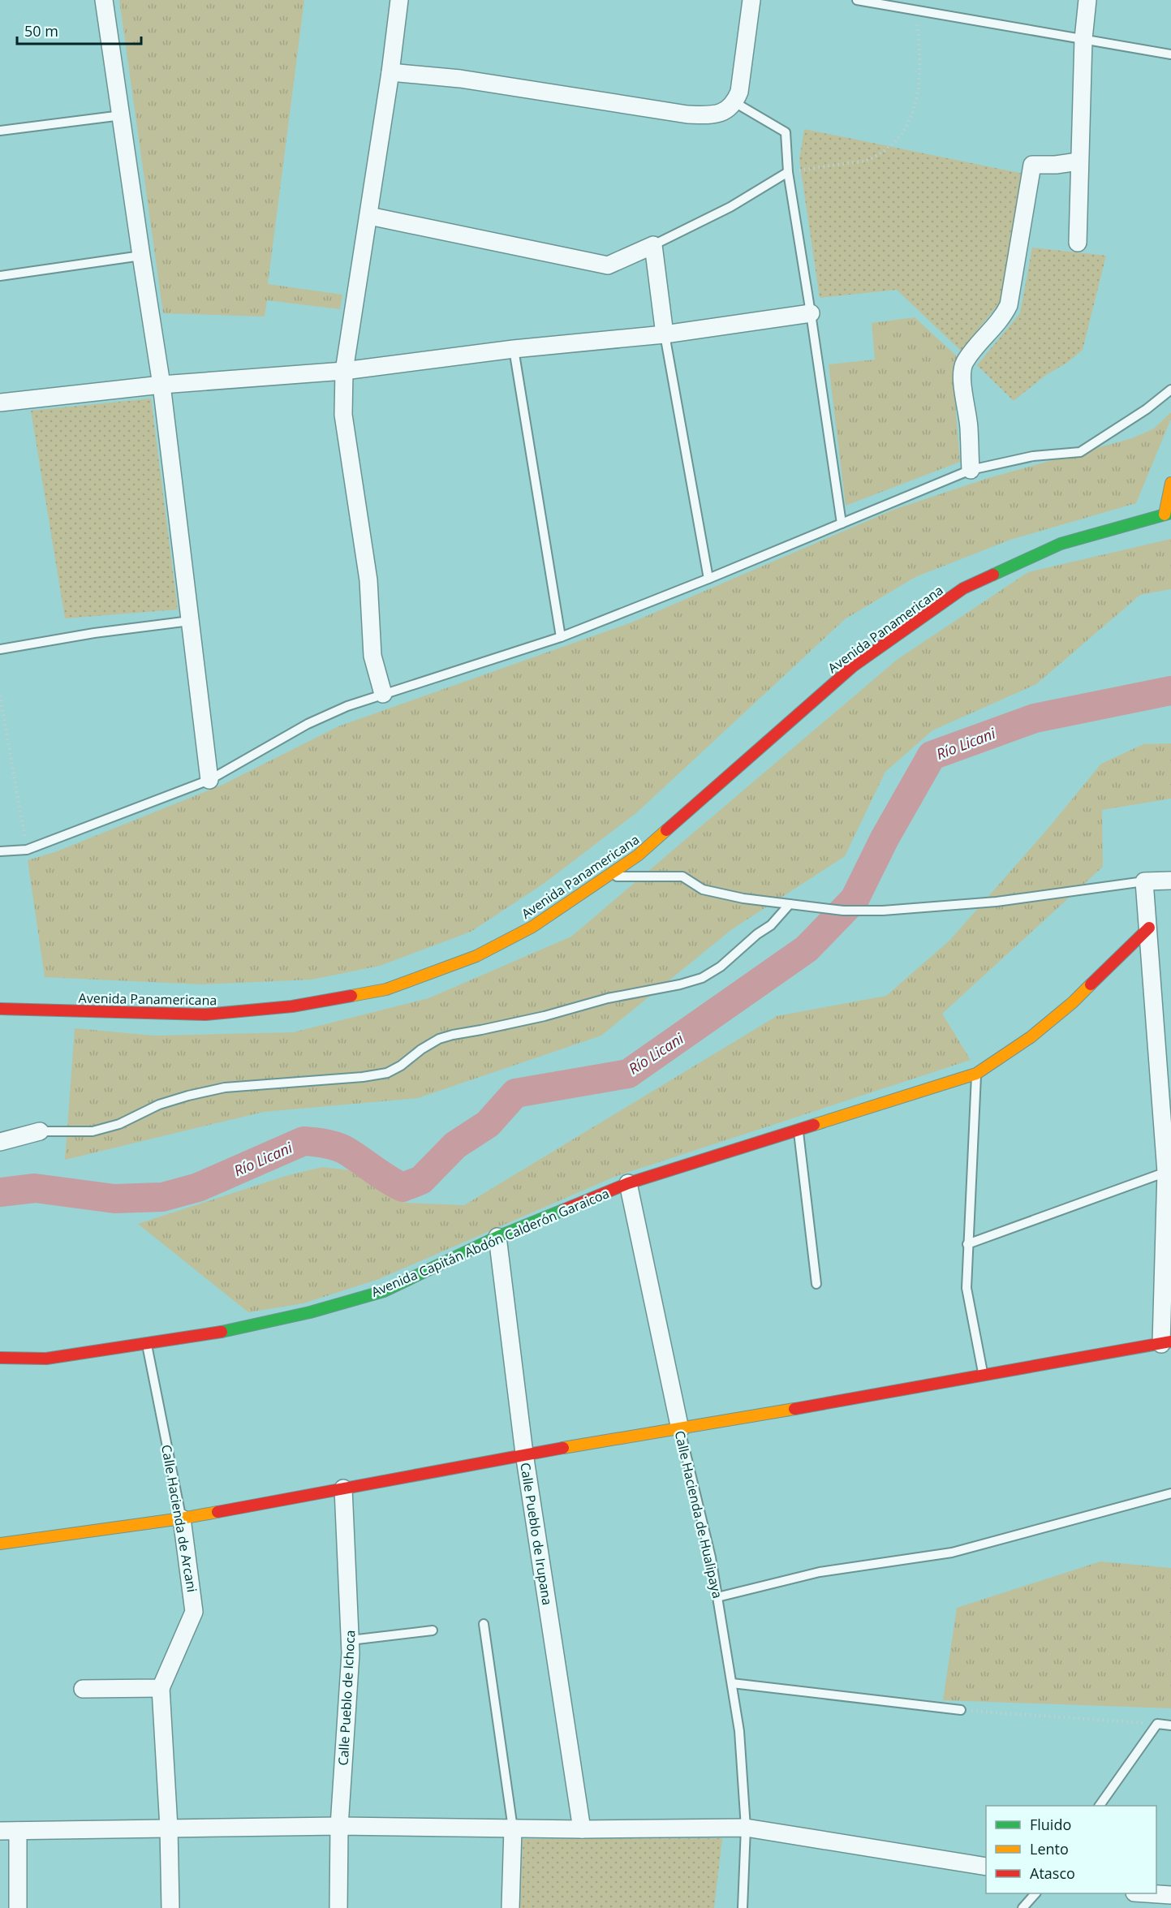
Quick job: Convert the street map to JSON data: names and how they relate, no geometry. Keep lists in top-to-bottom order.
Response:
{
  "streets": {
    "street": [
      "Avenida Panamericana",
      "Avenida Capitán Abdón Calderón Garaicoa",
      "Calle Hacienda de Hualipaya",
      "Calle Hacienda de Arcani",
      "Calle Pueblo de Irupana",
      "Calle Pueblo de Ichoca"
    ]
  },
  "crossings": [
    ["Avenida Capitán Abdón Calderón Garaicoa", "Calle Hacienda de Hualipaya"],
    ["Avenida Capitán Abdón Calderón Garaicoa", "Calle Hacienda de Arcani"],
    ["Avenida Capitán Abdón Calderón Garaicoa", "Calle Pueblo de Irupana"]
  ],
  "water": ["Río Licani"],
  "legend": ["Fluido", "Lento", "Atasco"],
  "scale_bar": "50 m"
}
